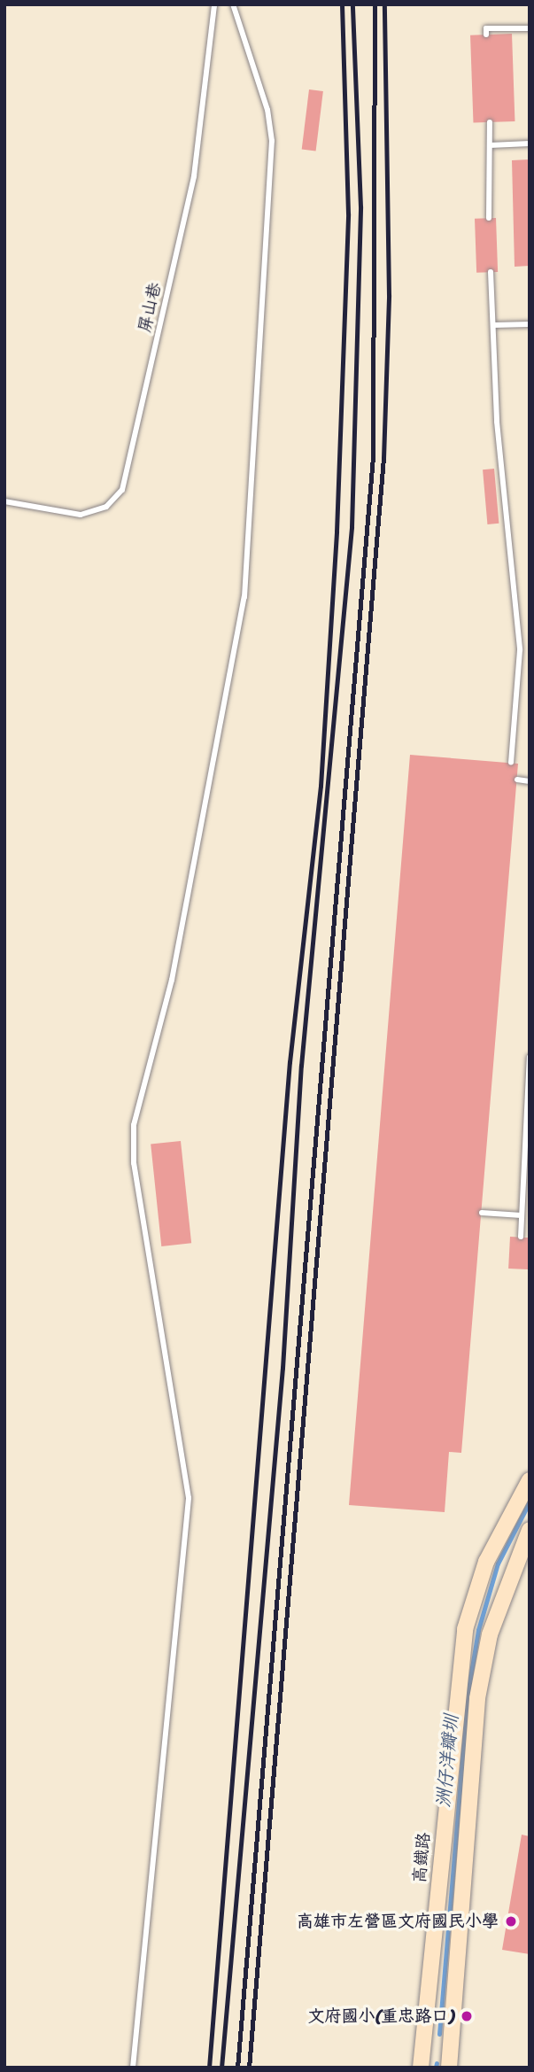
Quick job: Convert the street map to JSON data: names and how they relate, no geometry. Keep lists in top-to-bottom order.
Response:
{
  "streets": {
    "street": ["高鐵路"],
    "lane": ["屏山巷"]
  },
  "water": ["洲仔洋瓣圳"],
  "places": ["高雄市左營區文府國民小學", "文府國小(重忠路口)"]
}
